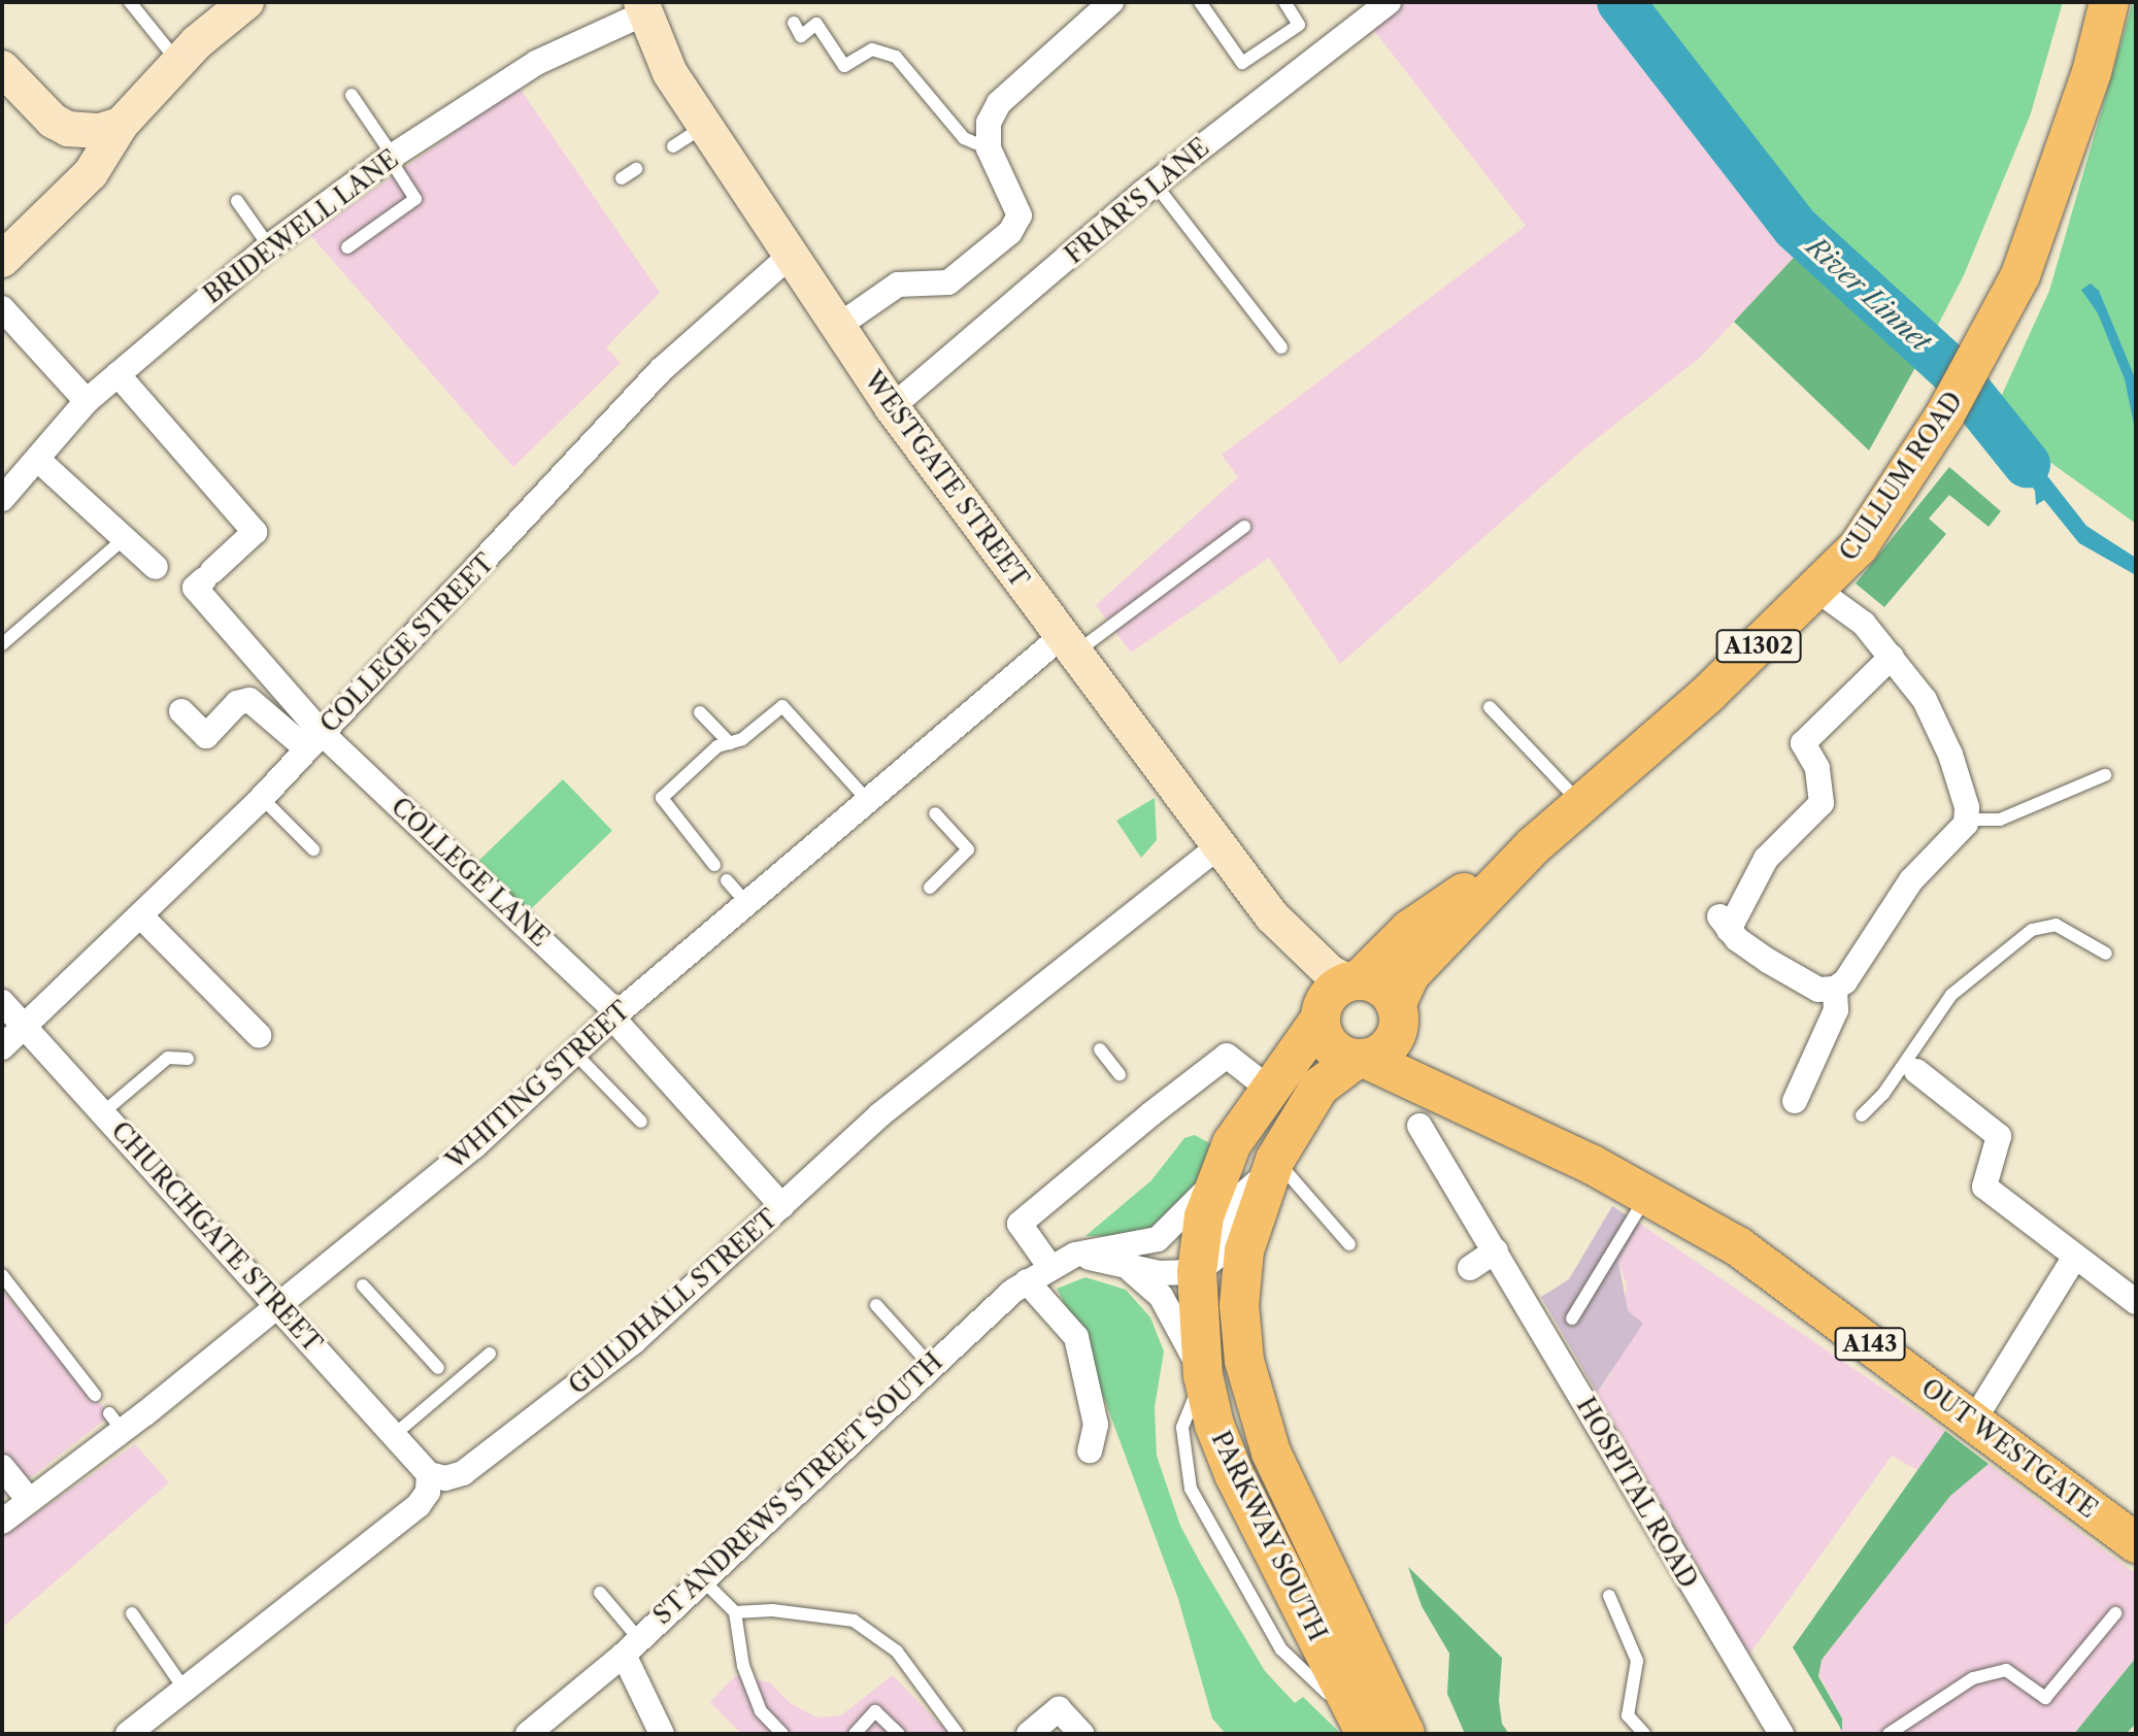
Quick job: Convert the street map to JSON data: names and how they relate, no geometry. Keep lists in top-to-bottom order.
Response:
{
  "streets": {
    "main road": [
      "CULLUM ROAD",
      "A1302",
      "A143",
      "OUT WESTGATE",
      "PARKWAY SOUTH"
    ],
    "street": [
      "FRIAR'S LANE",
      "BRIDEWELL LANE",
      "WESTGATE STREET",
      "COLLEGE STREET",
      "COLLEGE LANE",
      "WHITING STREET",
      "CHURCHGATE STREET",
      "GUILDHALL STREET",
      "ST ANDREWS STREET SOUTH",
      "HOSPITAL ROAD"
    ]
  },
  "crossings": [
    ["FRIAR'S LANE", "WESTGATE STREET"],
    ["BRIDEWELL LANE", "WESTGATE STREET"],
    ["CULLUM ROAD", "WESTGATE STREET"],
    ["CULLUM ROAD", "A143"],
    ["CULLUM ROAD", "OUT WESTGATE"],
    ["CULLUM ROAD", "PARKWAY SOUTH"],
    ["WESTGATE STREET", "COLLEGE STREET"],
    ["WESTGATE STREET", "WHITING STREET"],
    ["WESTGATE STREET", "GUILDHALL STREET"],
    ["WESTGATE STREET", "A143"],
    ["WESTGATE STREET", "OUT WESTGATE"],
    ["WESTGATE STREET", "PARKWAY SOUTH"],
    ["COLLEGE STREET", "COLLEGE LANE"],
    ["COLLEGE STREET", "CHURCHGATE STREET"],
    ["COLLEGE LANE", "WHITING STREET"],
    ["COLLEGE LANE", "GUILDHALL STREET"],
    ["WHITING STREET", "CHURCHGATE STREET"],
    ["CHURCHGATE STREET", "GUILDHALL STREET"],
    ["A143", "OUT WESTGATE"],
    ["A143", "PARKWAY SOUTH"],
    ["OUT WESTGATE", "PARKWAY SOUTH"],
    ["ST ANDREWS STREET SOUTH", "PARKWAY SOUTH"]
  ],
  "water": ["River Linnet"]
}
